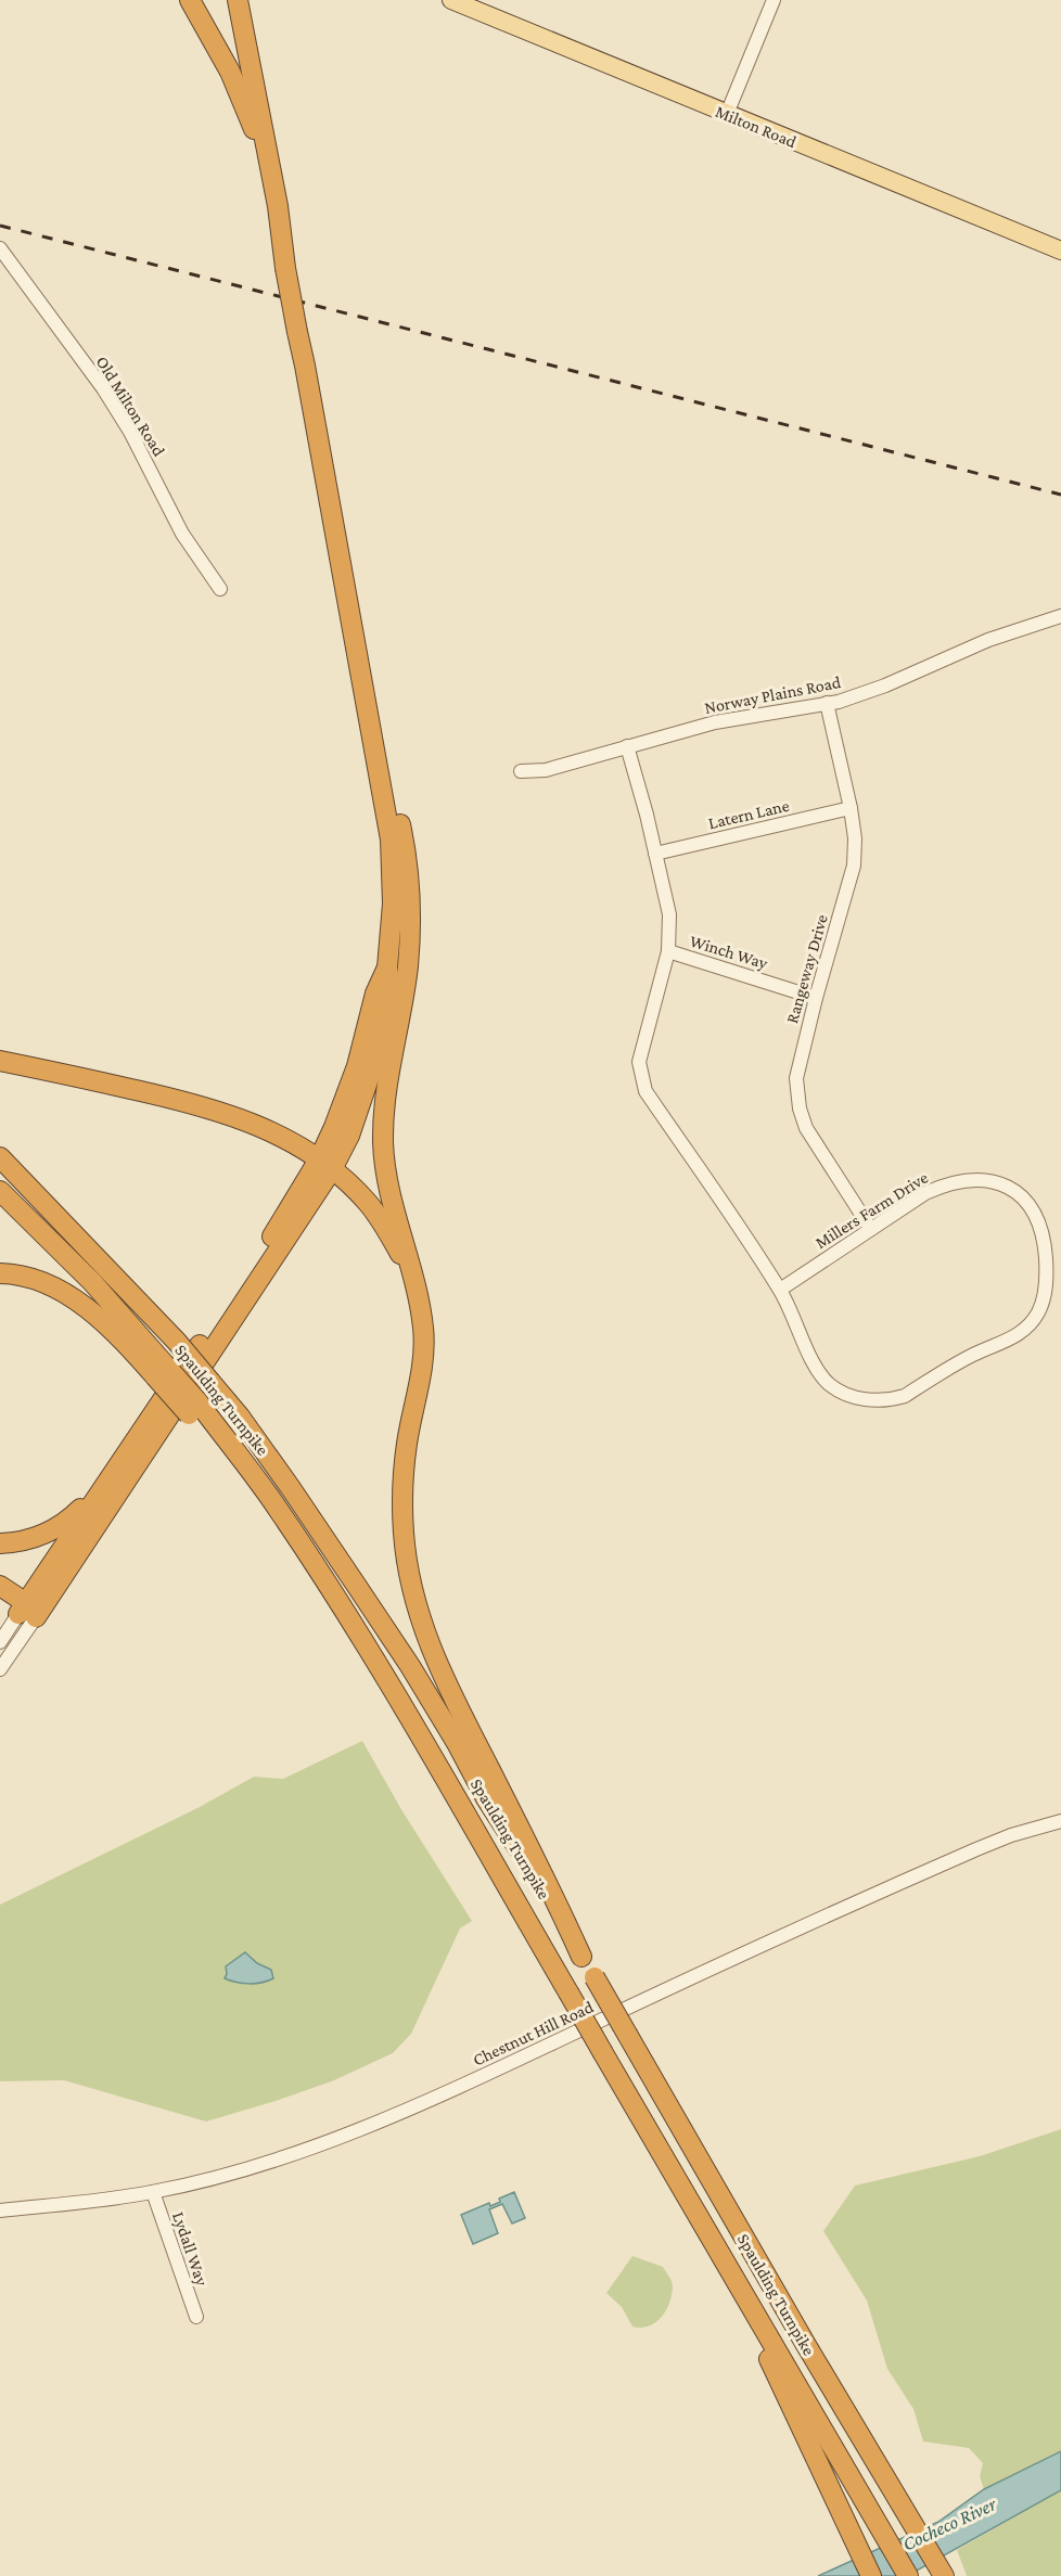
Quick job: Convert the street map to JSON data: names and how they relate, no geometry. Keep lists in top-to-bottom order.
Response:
{
  "streets": {
    "highway": ["Spaulding Turnpike"],
    "main road": ["Milton Road"],
    "street": [
      "Old Milton Road",
      "Norway Plains Road",
      "Latern Lane",
      "Winch Way",
      "Rangeway Drive",
      "Millers Farm Drive",
      "Chestnut Hill Road",
      "Lydall Way"
    ]
  },
  "crossings": [
    ["Norway Plains Road", "Rangeway Drive"],
    ["Norway Plains Road", "Millers Farm Drive"],
    ["Latern Lane", "Rangeway Drive"],
    ["Latern Lane", "Millers Farm Drive"],
    ["Winch Way", "Rangeway Drive"],
    ["Winch Way", "Millers Farm Drive"],
    ["Rangeway Drive", "Millers Farm Drive"],
    ["Chestnut Hill Road", "Lydall Way"]
  ],
  "water": ["Cocheco River"]
}
